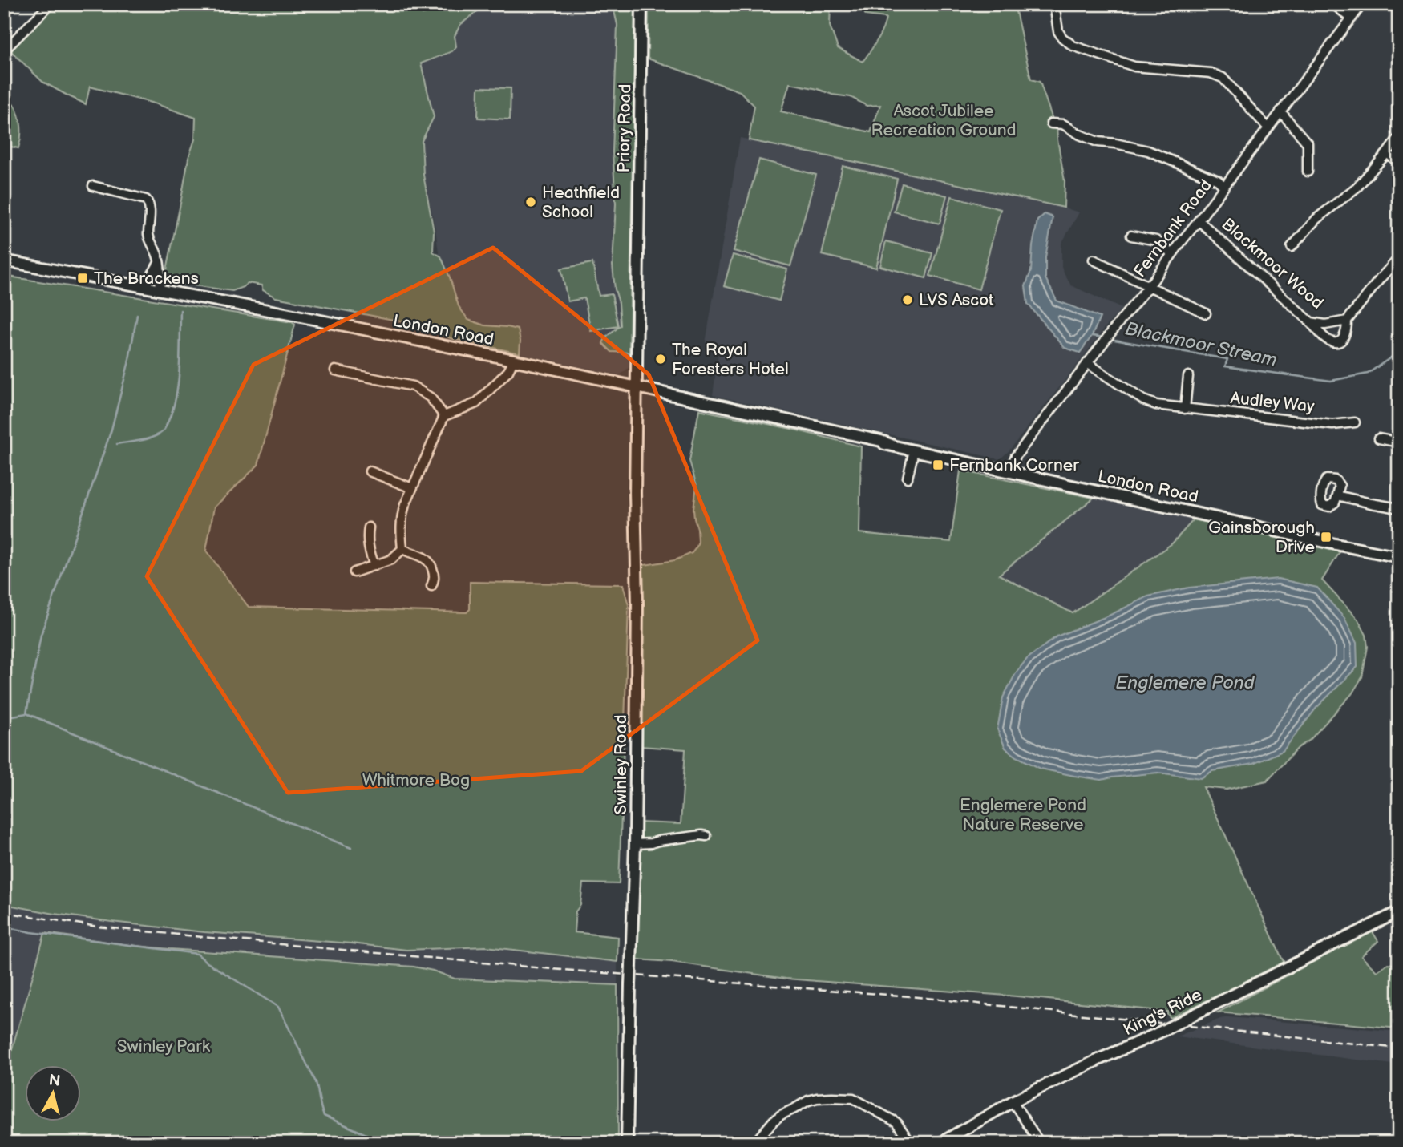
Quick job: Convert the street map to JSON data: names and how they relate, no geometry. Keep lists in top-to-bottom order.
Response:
{
  "streets": {
    "main road": [
      "Priory Road",
      "London Road",
      "Swinley Road",
      "King's Ride"
    ],
    "street": ["Fernbank Road", "Blackmoor Wood", "Audley Way"]
  },
  "crossings": [
    ["Priory Road", "London Road"],
    ["Priory Road", "Swinley Road"],
    ["Fernbank Road", "Blackmoor Wood"],
    ["Fernbank Road", "London Road"],
    ["Fernbank Road", "Audley Way"],
    ["London Road", "Swinley Road"]
  ],
  "water": ["Blackmoor Stream", "Englemere Pond"],
  "parks": [
    "Ascot Jubilee Recreation Ground",
    "Whitmore Bog",
    "Englemere Pond Nature Reserve",
    "Swinley Park"
  ],
  "places": {
    "other": ["Heathfield School", "LVS Ascot", "The Royal Foresters Hotel"],
    "transit": ["The Brackens", "Fernbank Corner", "Gainsborough Drive"]
  },
  "north": "top"
}
